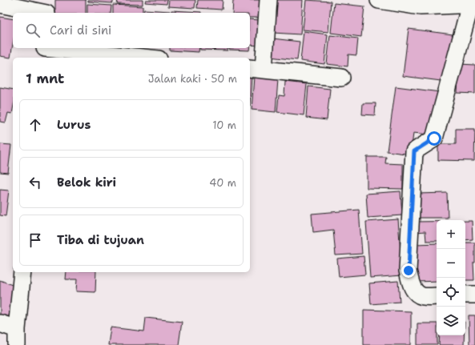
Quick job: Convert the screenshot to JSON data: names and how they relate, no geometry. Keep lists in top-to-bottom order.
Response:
{
  "page": {
    "search": "Cari di sini",
    "heading": ["1 mnt", "Jalan kaki · 50 m"],
    "list": [
      ["Lurus", "10 m"],
      ["Belok kiri", "40 m"],
      "Tiba di tujuan"
    ],
    "map_buttons": ["+", "−"]
  }
}
